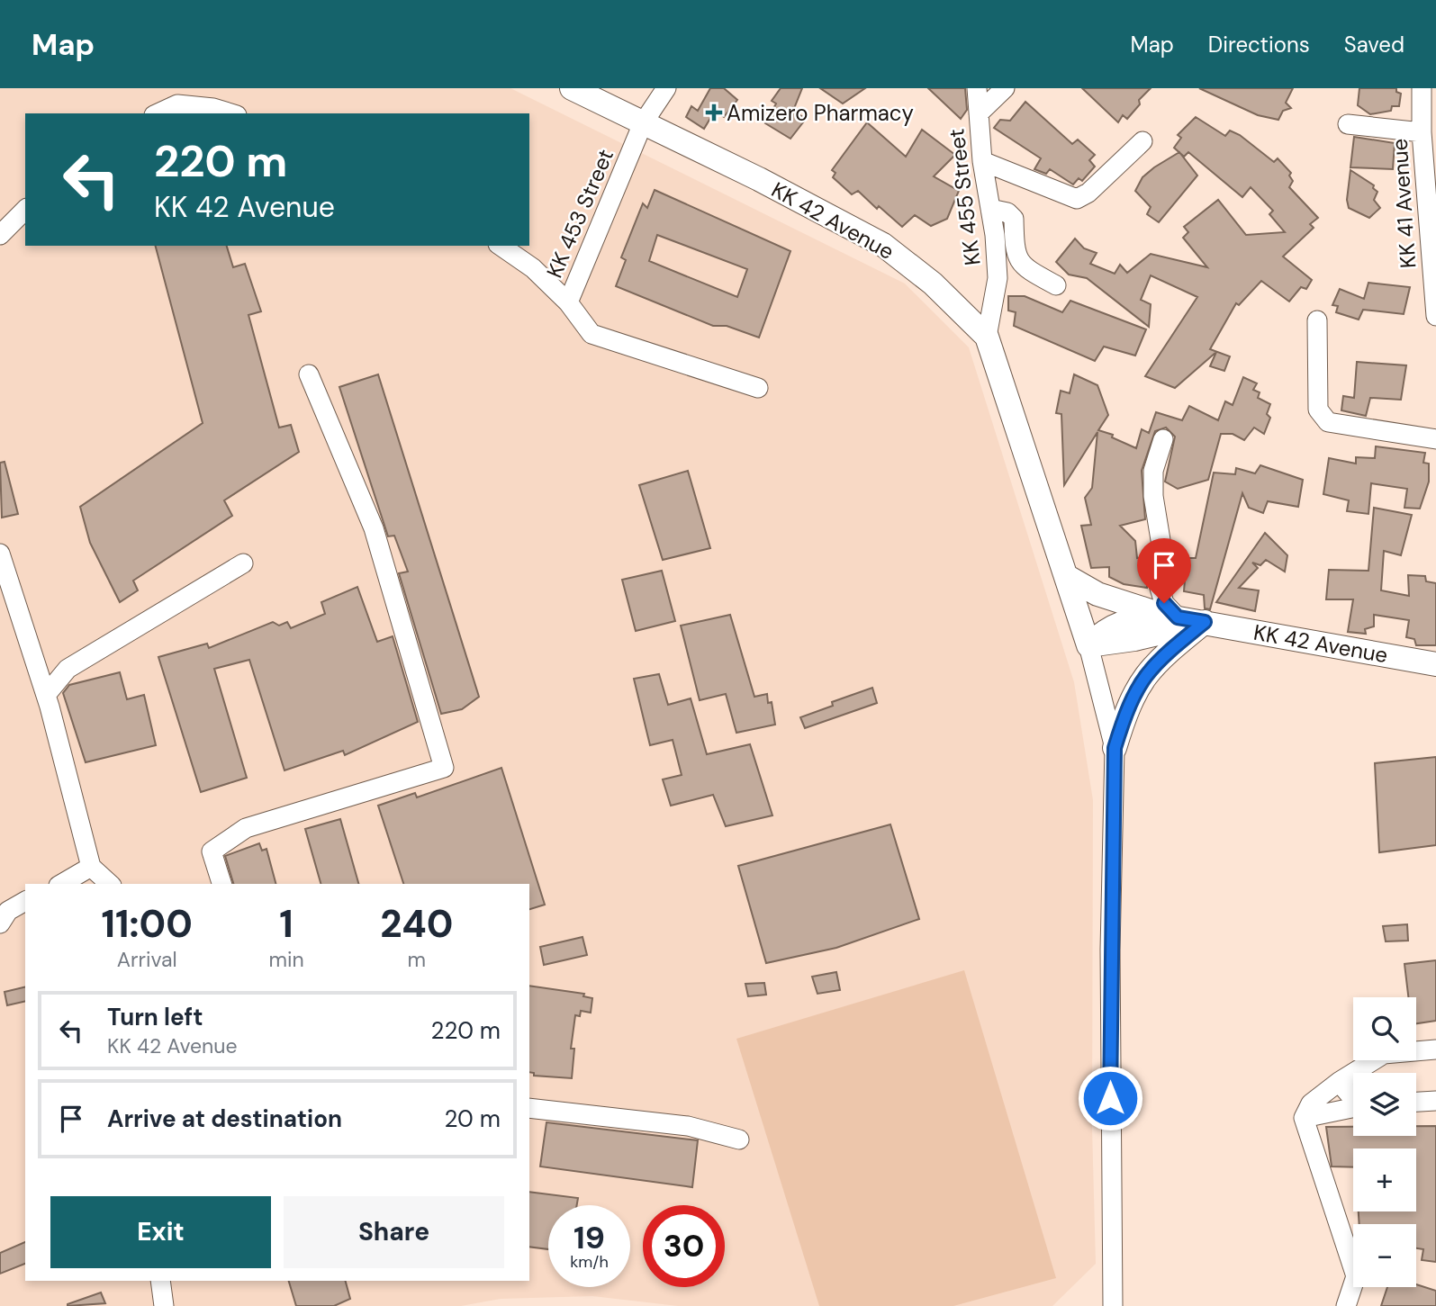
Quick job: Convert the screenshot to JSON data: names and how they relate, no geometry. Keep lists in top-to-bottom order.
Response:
{
  "streets": {
    "main road": ["KK 42 Avenue"],
    "street": ["KK 455 Street", "KK 41 Avenue", "KK 453 Street"]
  },
  "crossings": [
    ["KK 455 Street", "KK 42 Avenue"],
    ["KK 453 Street", "KK 42 Avenue"]
  ],
  "places": {
    "health": ["Amizero Pharmacy"]
  },
  "page": {
    "header": "Map",
    "nav": ["Map", "Directions", "Saved"],
    "turn": ["220 m", "KK 42 Avenue"],
    "eta": [
      "11:00",
      "Arrival",
      "1",
      "min",
      "240",
      "m"
    ],
    "list": [
      {
        "name": "Turn left",
        "note": "KK 42 Avenue",
        "value": "220 m"
      },
      {
        "name": "Arrive at destination",
        "value": "20 m"
      }
    ],
    "map_buttons": ["+", "−"],
    "buttons": ["Exit", "Share"],
    "speed": "19 km/h",
    "limit": "30"
  }
}
